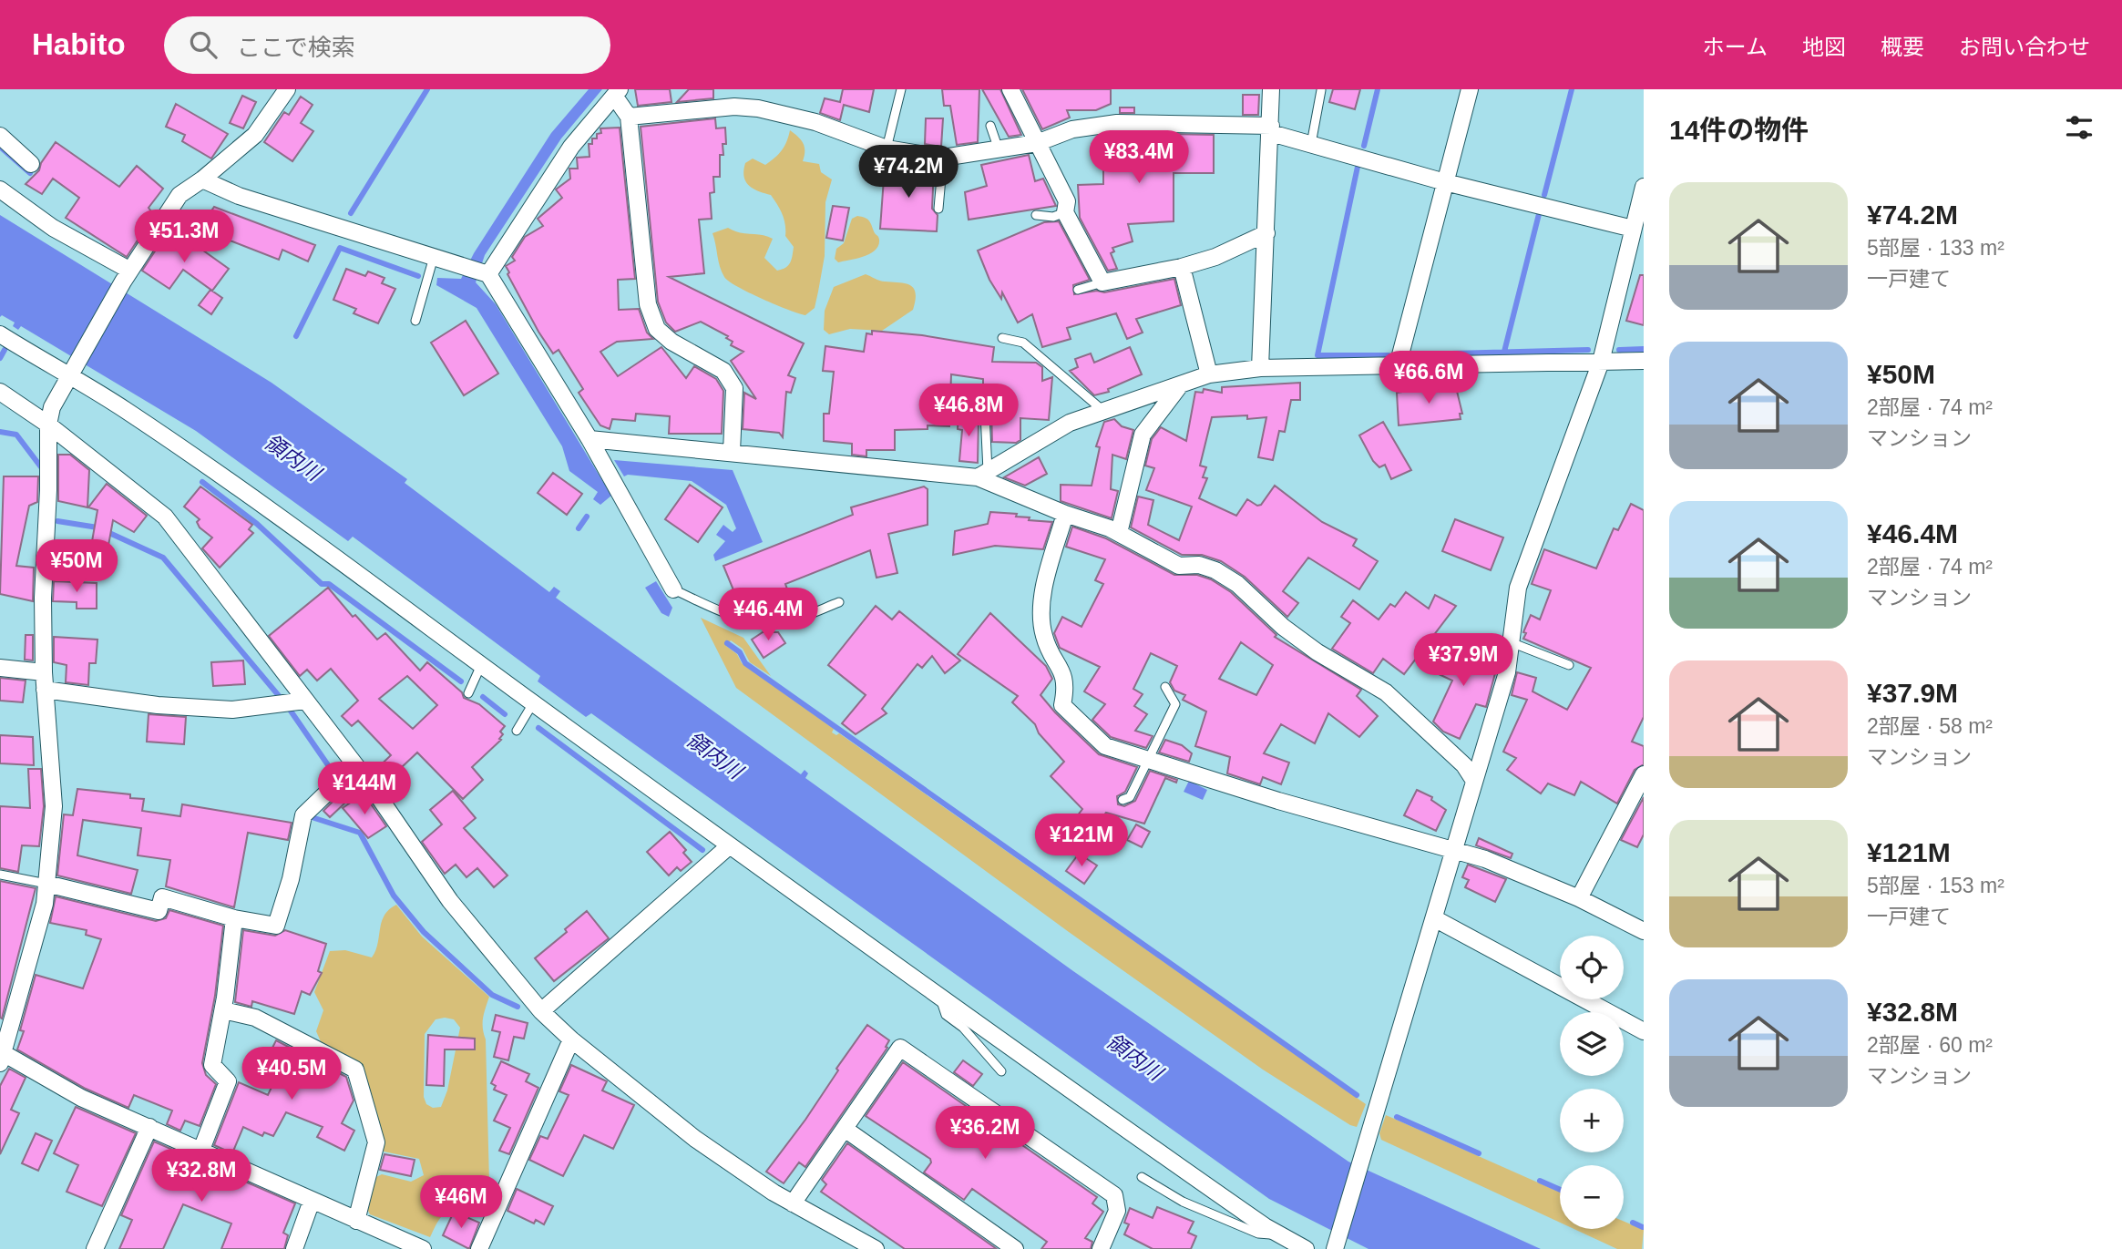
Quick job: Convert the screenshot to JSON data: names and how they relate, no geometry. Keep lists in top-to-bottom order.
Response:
{
  "water": ["領内川"],
  "page": {
    "header": "Habito",
    "search": "ここで検索",
    "nav": [
      "ホーム",
      "地図",
      "概要",
      "お問い合わせ"
    ],
    "heading": "14件の物件",
    "price": [
      "¥83.4M",
      "¥74.2M",
      "¥51.3M",
      "¥66.6M",
      "¥46.8M",
      "¥50M",
      "¥46.4M",
      "¥37.9M",
      "¥144M",
      "¥121M",
      "¥40.5M",
      "¥36.2M",
      "¥32.8M",
      "¥46M"
    ],
    "list": [
      {
        "name": "¥74.2M",
        "note": "5部屋 · 133 m² · 一戸建て"
      },
      {
        "name": "¥50M",
        "note": "2部屋 · 74 m² · マンション"
      },
      {
        "name": "¥46.4M",
        "note": "2部屋 · 74 m² · マンション"
      },
      {
        "name": "¥37.9M",
        "note": "2部屋 · 58 m² · マンション"
      },
      {
        "name": "¥121M",
        "note": "5部屋 · 153 m² · 一戸建て"
      },
      {
        "name": "¥32.8M",
        "note": "2部屋 · 60 m² · マンション"
      }
    ],
    "map_buttons": ["+", "−"]
  }
}
